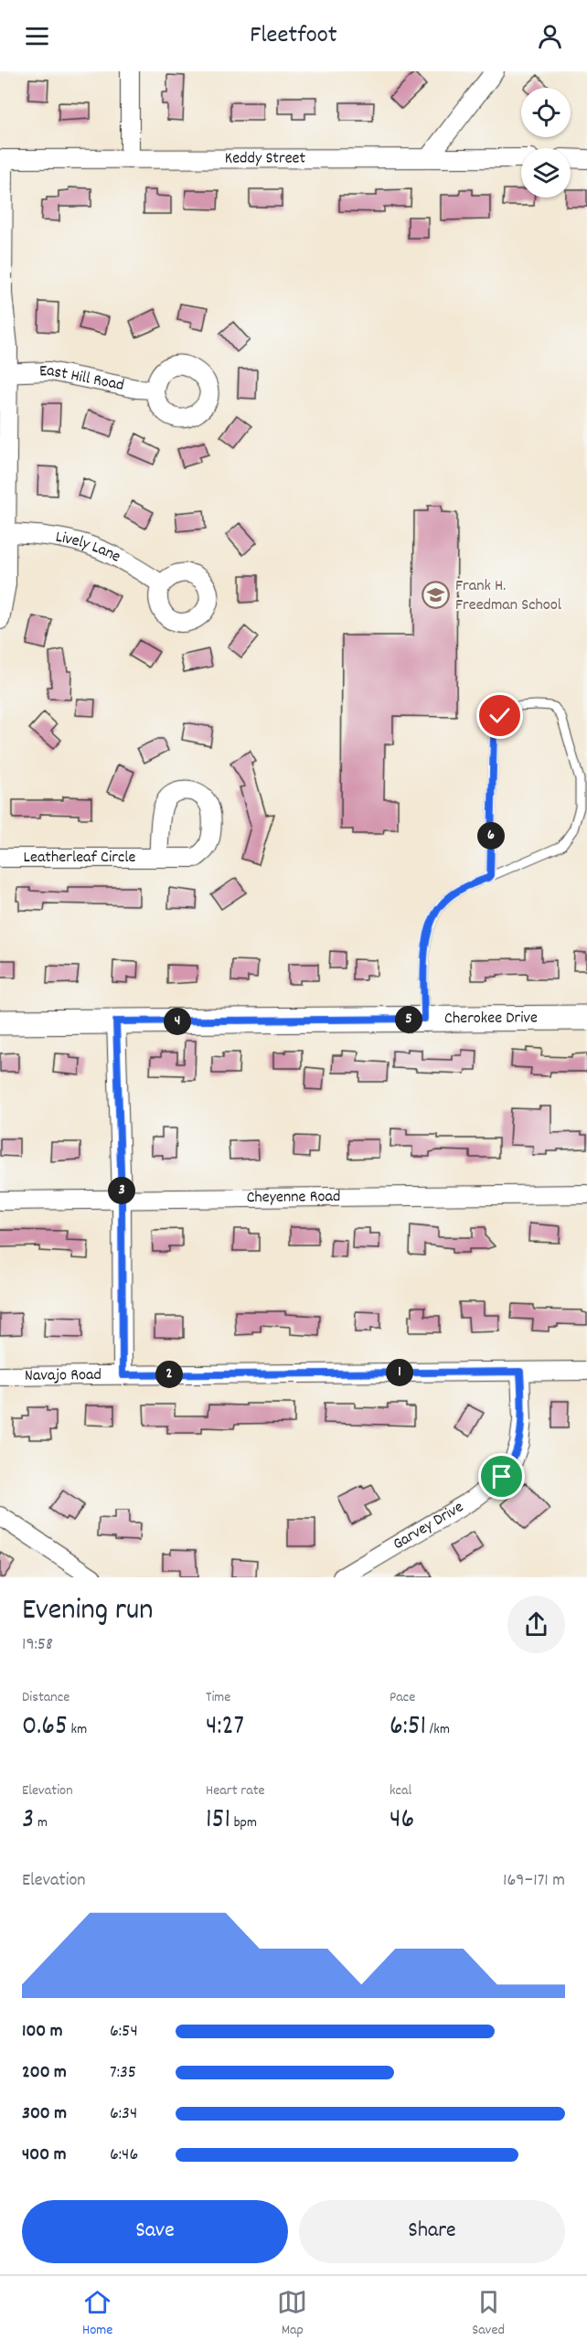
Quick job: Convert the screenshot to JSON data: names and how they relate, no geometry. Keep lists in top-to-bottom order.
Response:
{
  "streets": {
    "street": [
      "Keddy Street",
      "East Hill Road",
      "Lively Lane",
      "Leatherleaf Circle",
      "Cherokee Drive",
      "Cheyenne Road",
      "Navajo Road",
      "Garvey Drive"
    ]
  },
  "crossings": [
    ["Navajo Road", "Garvey Drive"]
  ],
  "places": {
    "school or university": ["Frank H. Freedman School"]
  },
  "page": {
    "header": "Fleetfoot",
    "pins": [
      "6",
      "5",
      "4",
      "3",
      "1",
      "2"
    ],
    "heading": ["Evening run", "19:58"],
    "stats": [
      ["Distance", "0.65 km"],
      ["Time", "4:27"],
      ["Pace", "6:51 /km"],
      ["Elevation", "3 m"],
      ["Heart rate", "151 bpm"],
      ["kcal", "46"]
    ],
    "chart": ["Elevation", "169–171 m"],
    "list": [
      {
        "name": "100 m",
        "note": "6:54"
      },
      {
        "name": "200 m",
        "note": "7:35"
      },
      {
        "name": "300 m",
        "note": "6:34"
      },
      {
        "name": "400 m",
        "note": "6:46"
      }
    ],
    "buttons": ["Save", "Share"],
    "tabs": ["Home", "Map", "Saved"]
  }
}
